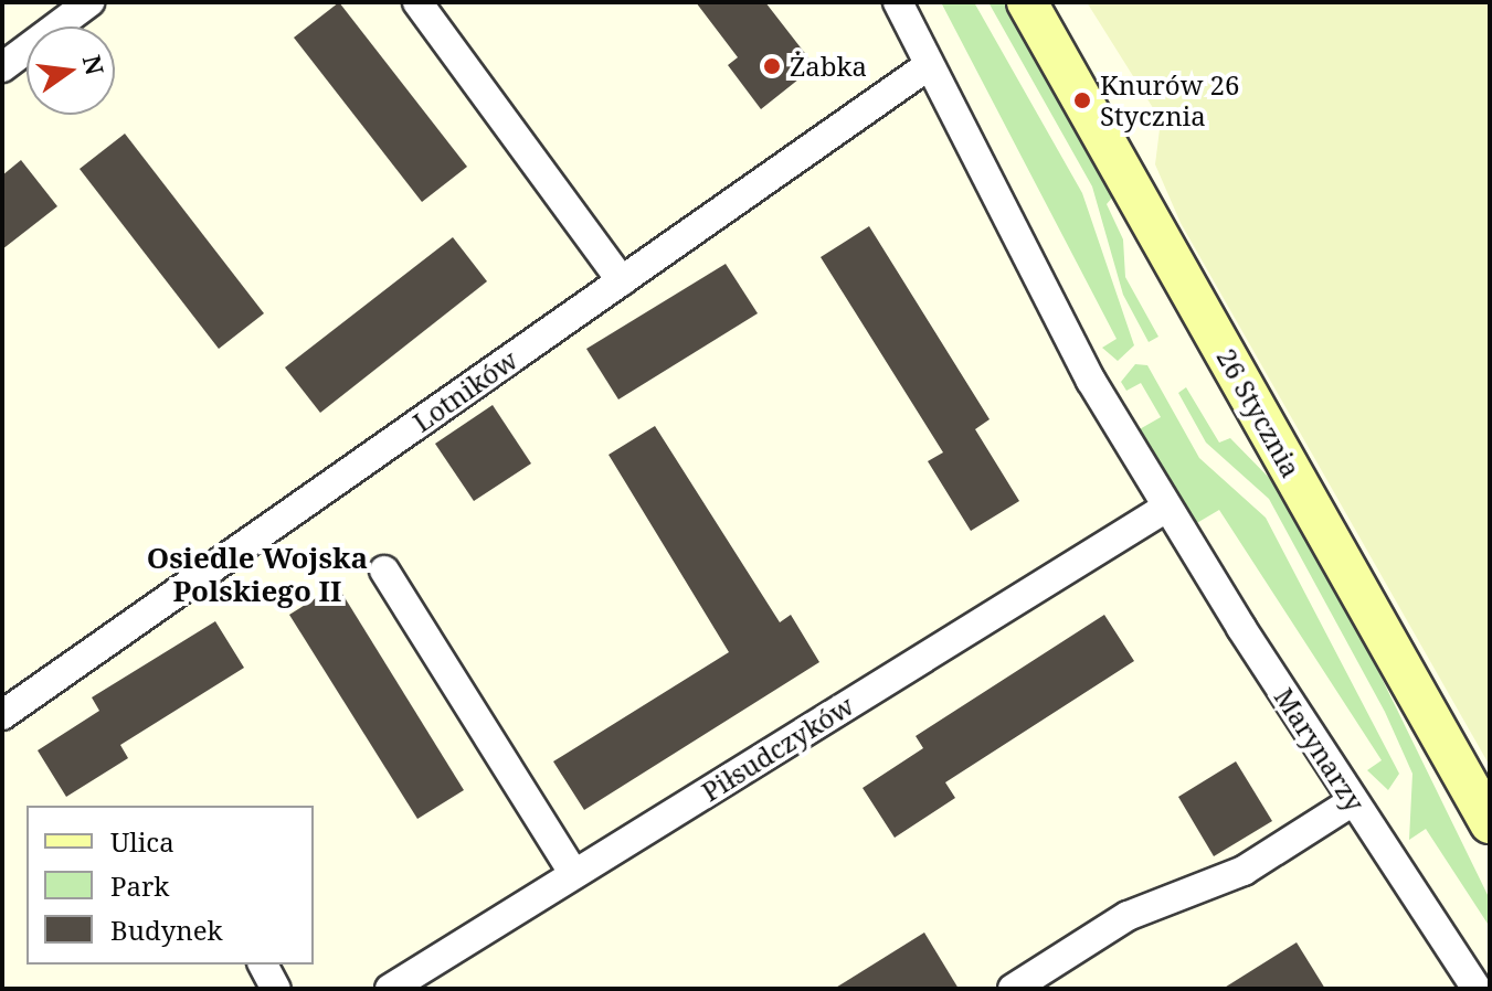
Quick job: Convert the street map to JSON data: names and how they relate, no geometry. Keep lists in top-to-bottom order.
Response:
{
  "streets": {
    "street": [
      "Lotników",
      "26 Stycznia",
      "Piłsudczyków",
      "Marynarzy"
    ]
  },
  "crossings": [
    ["Lotników", "Marynarzy"],
    ["Piłsudczyków", "Marynarzy"]
  ],
  "districts": ["Osiedle Wojska Polskiego II"],
  "places": ["Żabka", "Knurów 26 Stycznia"],
  "legend": ["Ulica", "Park", "Budynek"],
  "north": "right"
}
